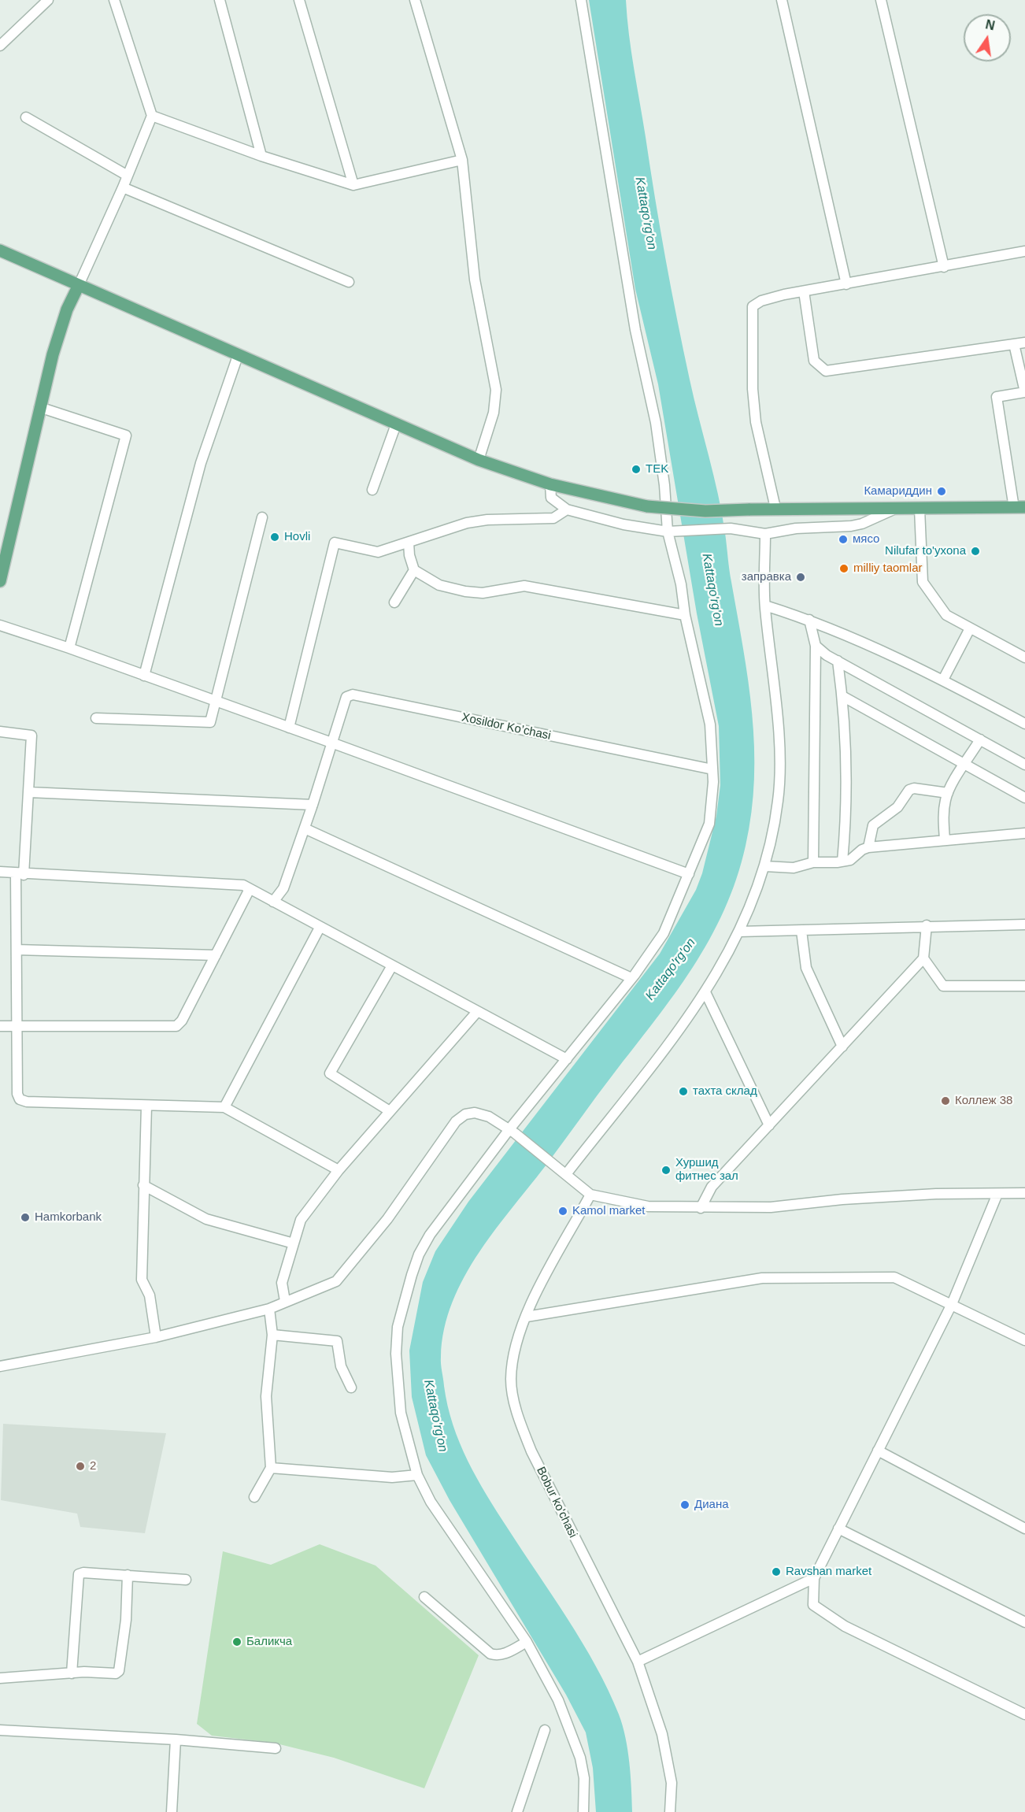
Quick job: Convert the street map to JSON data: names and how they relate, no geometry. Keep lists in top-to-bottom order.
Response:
{
  "streets": {
    "street": ["Xosildor Ko’chasi", "Bobur ko'chasi"]
  },
  "water": ["Kattaqo'rg'on"],
  "places": [
    "TEK",
    "Камариддин",
    "Hovli",
    "мясо",
    "Nilufar to'yxona",
    "milliy taomlar",
    "заправка",
    "тахта склад",
    "Коллеж 38",
    "Хуршид фитнес зал",
    "Kamol market",
    "Hamkorbank",
    "2",
    "Диана",
    "Ravshan market",
    "Баликча"
  ],
  "north": "top"
}
